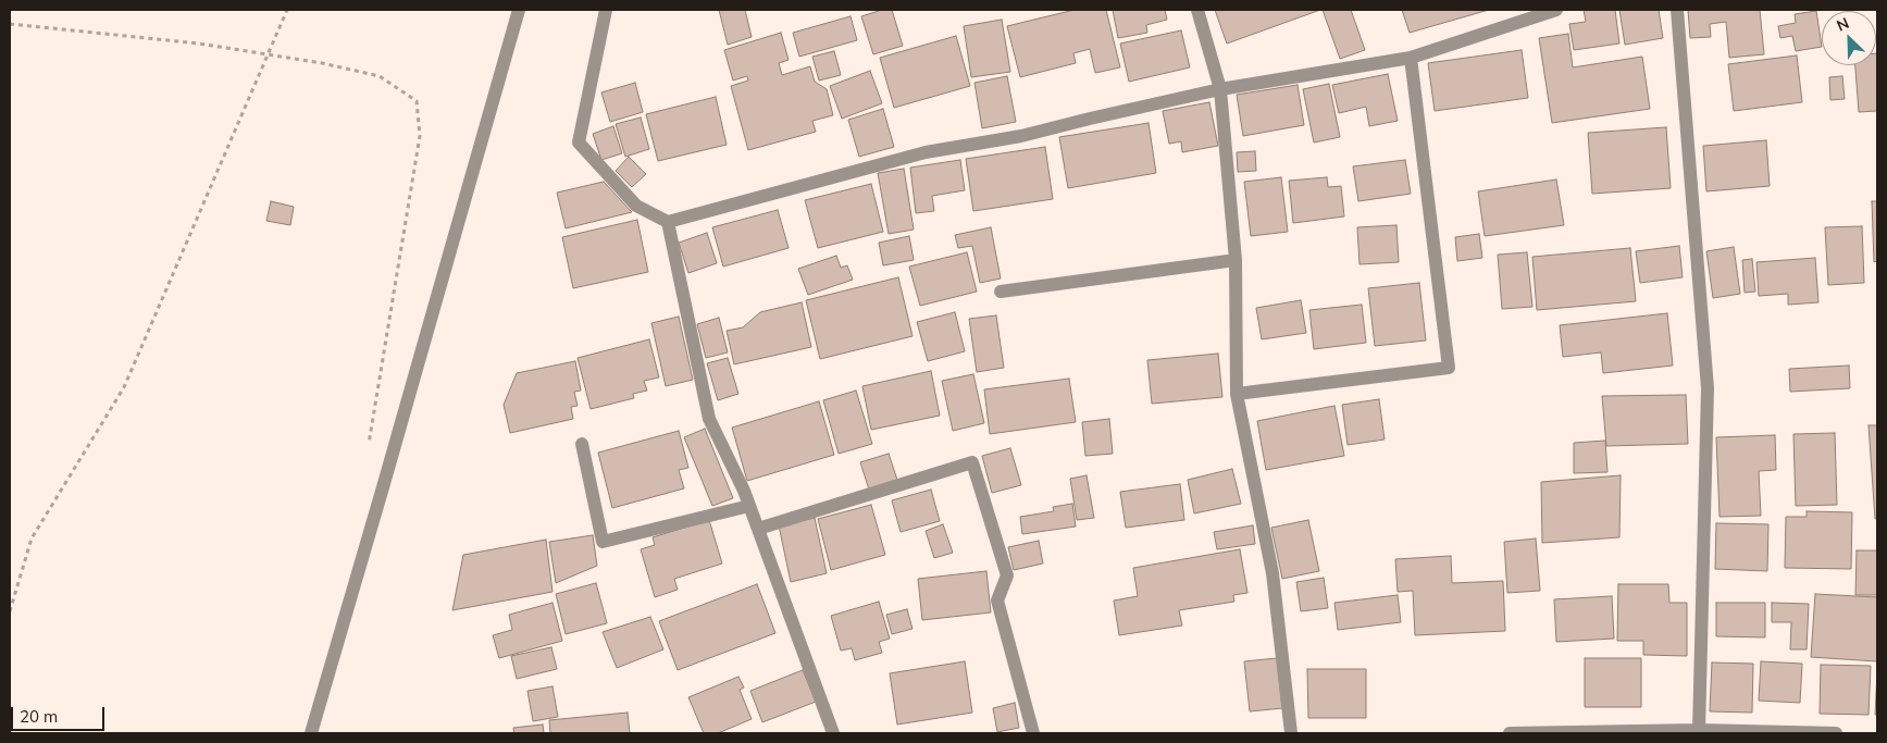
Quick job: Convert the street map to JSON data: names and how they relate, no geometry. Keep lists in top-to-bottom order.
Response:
{
  "scale_bar": "20 m",
  "north": "top left"
}
